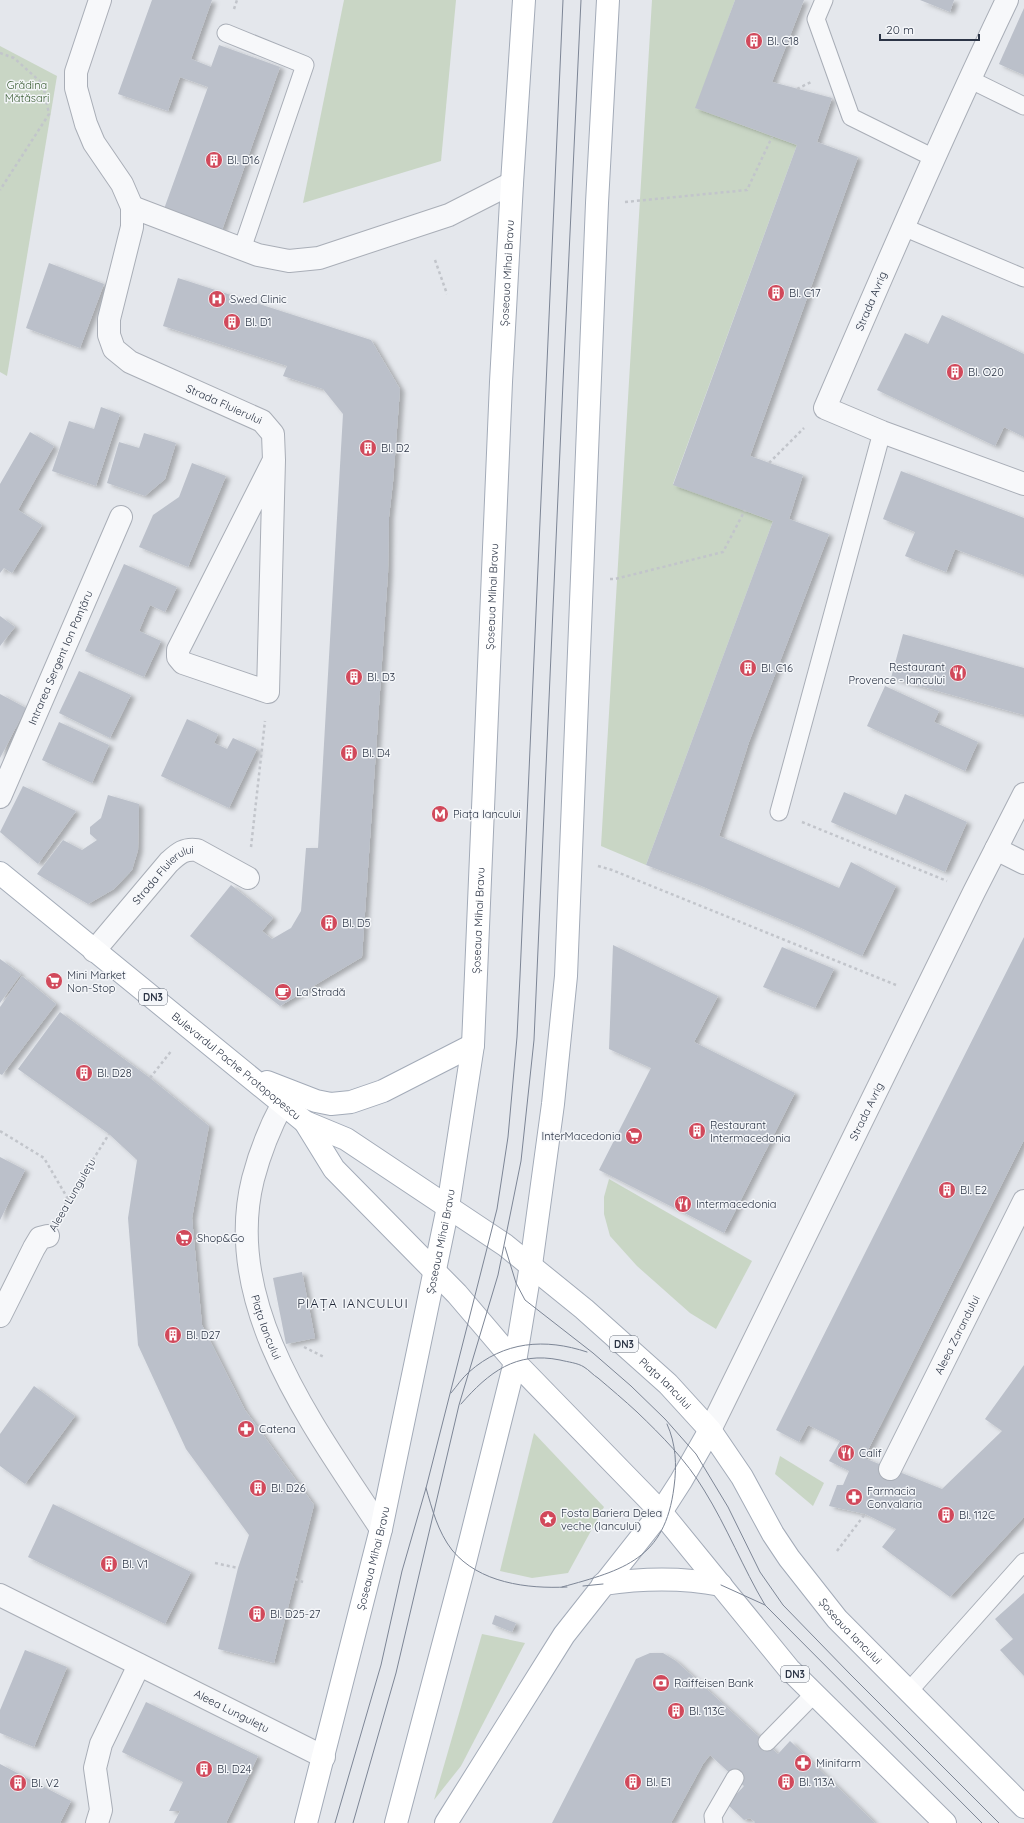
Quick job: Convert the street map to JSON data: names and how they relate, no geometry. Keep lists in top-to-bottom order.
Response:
{
  "streets": {
    "main road": [
      "Șoseaua Mihai Bravu",
      "DN3",
      "Bulevardul Pache Protopopescu",
      "Piața Iancului",
      "Șoseaua Iancului"
    ],
    "street": [
      "Strada Avrig",
      "Strada Fluierului",
      "Intrarea Sergent Ion Panțâru",
      "Aleea Lungulețu",
      "Aleea Zarandului"
    ]
  },
  "crossings": [
    ["Șoseaua Mihai Bravu", "DN3"],
    ["Șoseaua Mihai Bravu", "Bulevardul Pache Protopopescu"],
    ["Șoseaua Mihai Bravu", "Aleea Lungulețu"],
    ["Șoseaua Mihai Bravu", "Piața Iancului"],
    ["Strada Avrig", "Piața Iancului"],
    ["Strada Avrig", "Șoseaua Iancului"],
    ["Strada Fluierului", "Bulevardul Pache Protopopescu"],
    ["DN3", "Bulevardul Pache Protopopescu"],
    ["Bulevardul Pache Protopopescu", "Piața Iancului"],
    ["Piața Iancului", "Șoseaua Iancului"]
  ],
  "districts": ["PIAȚA IANCULUI"],
  "parks": ["Grădina Mătăsari"],
  "places": {
    "building": [
      "Bl. C18",
      "Bl. D16",
      "Bl. C17",
      "Bl. D1",
      "Bl. O20",
      "Bl. D2",
      "Bl. C16",
      "Bl. D3",
      "Bl. D4",
      "Bl. D5",
      "Bl. D28",
      "Restaurant Intermacedonia",
      "Bl. E2",
      "Bl. D27",
      "Bl. D26",
      "Bl. 112C",
      "Bl. V1",
      "Bl. D25-27",
      "Bl. 113C",
      "Bl. D24",
      "Bl. E1",
      "Bl. 113A",
      "Bl. V2"
    ],
    "hospital": ["Swed Clinic"],
    "restaurant": ["Restaurant Provence - Iancului", "Intermacedonia", "Calif"],
    "metro station": ["Piața Iancului"],
    "supermarket": ["Mini Market Non-Stop", "InterMacedonia", "Shop&Go"],
    "cafe": ["La Stradă"],
    "pharmacy": ["Catena", "Farmacia Convalaria", "Minifarm"],
    "place": ["Fosta Bariera Delea veche (Iancului)"],
    "bank": ["Raiffeisen Bank"]
  },
  "scale_bar": "20 m"
}
